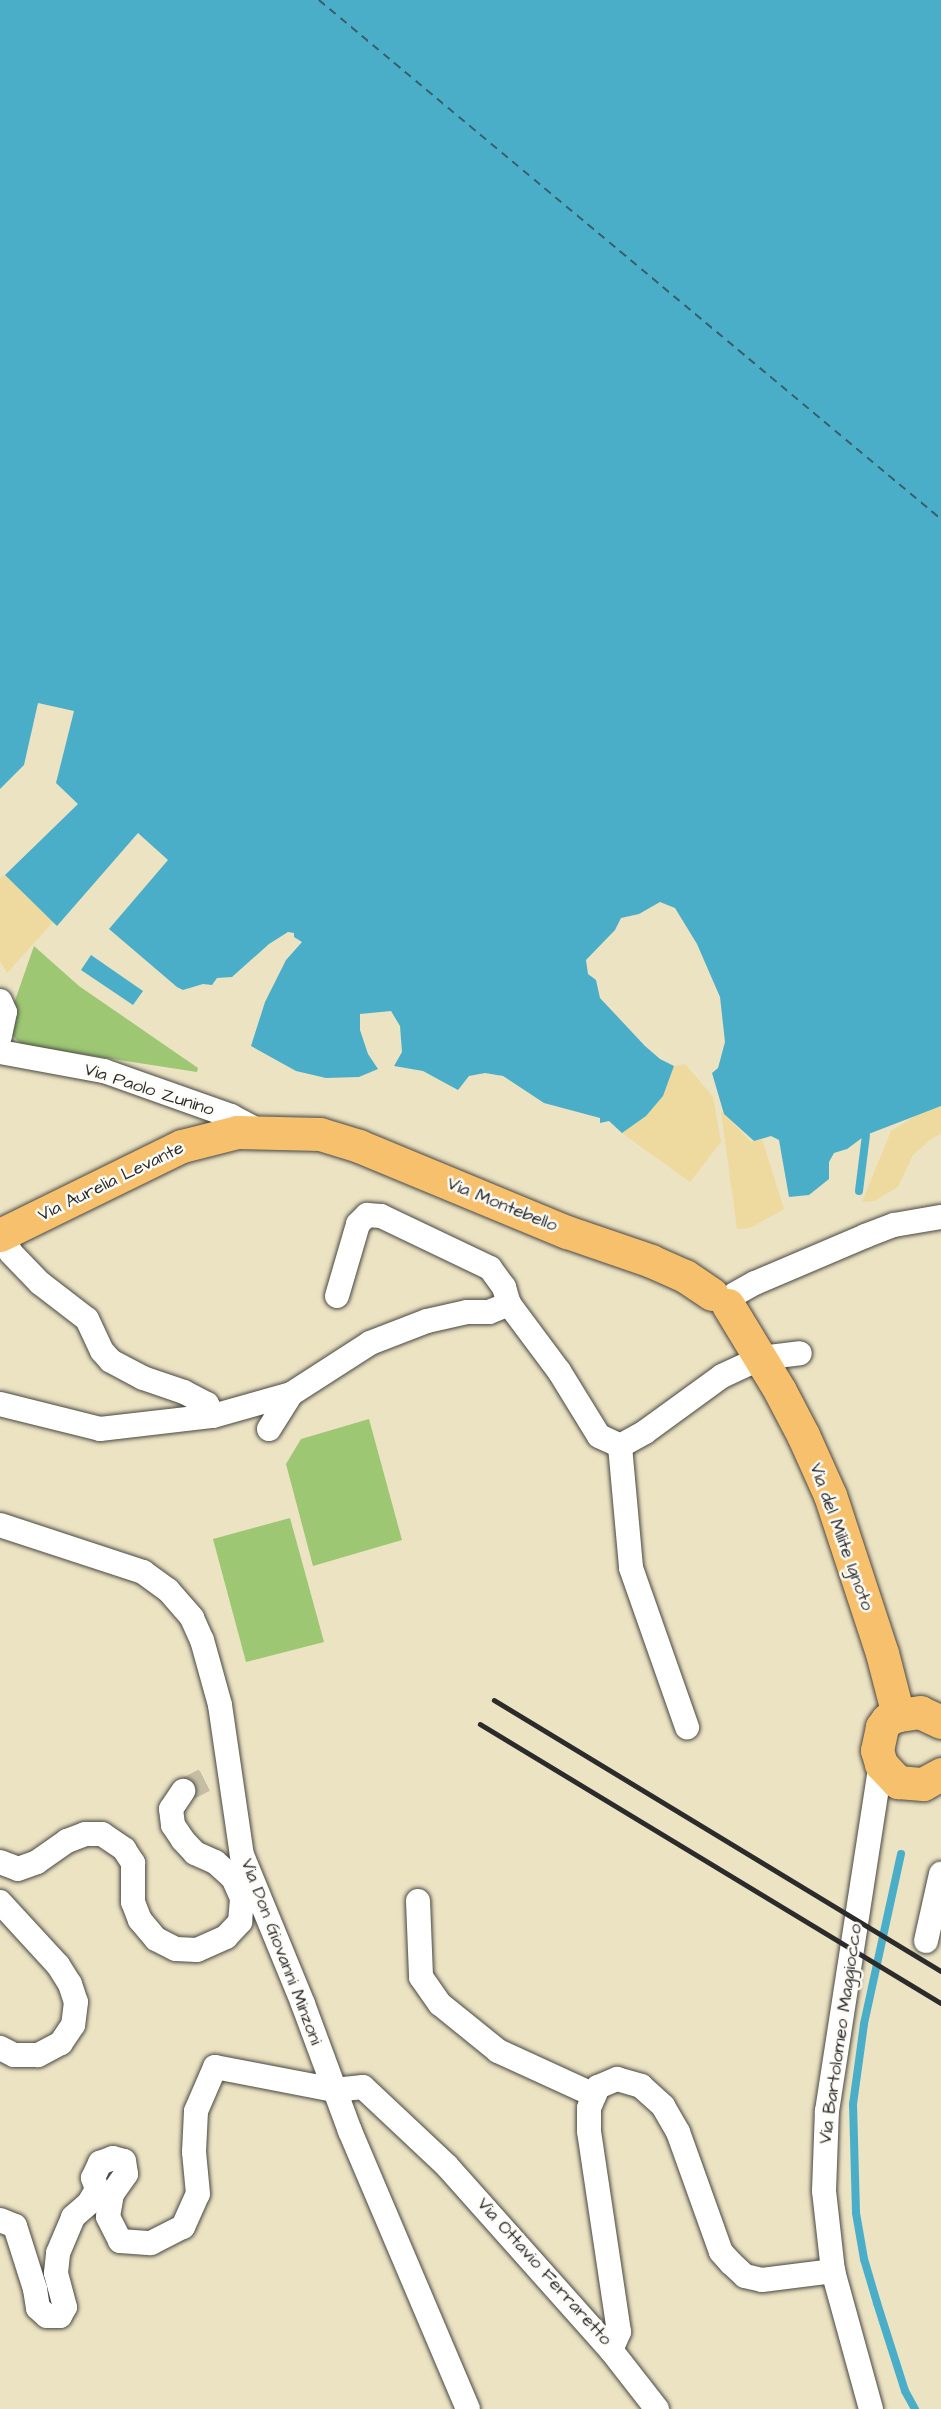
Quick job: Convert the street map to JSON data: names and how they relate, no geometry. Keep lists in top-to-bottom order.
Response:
{
  "streets": {
    "main road": ["Via Aurelia Levante", "Via Montebello", "Via del Milite Ignoto"],
    "street": [
      "Via Paolo Zunino",
      "Via Don Giovanni Minzoni",
      "Via Bartolomeo Maggiocco",
      "Via Ottavio Ferraretto"
    ]
  },
  "crossings": [
    ["Via Paolo Zunino", "Via Aurelia Levante"],
    ["Via Aurelia Levante", "Via Montebello"],
    ["Via Montebello", "Via del Milite Ignoto"],
    ["Via Don Giovanni Minzoni", "Via Ottavio Ferraretto"]
  ]
}
